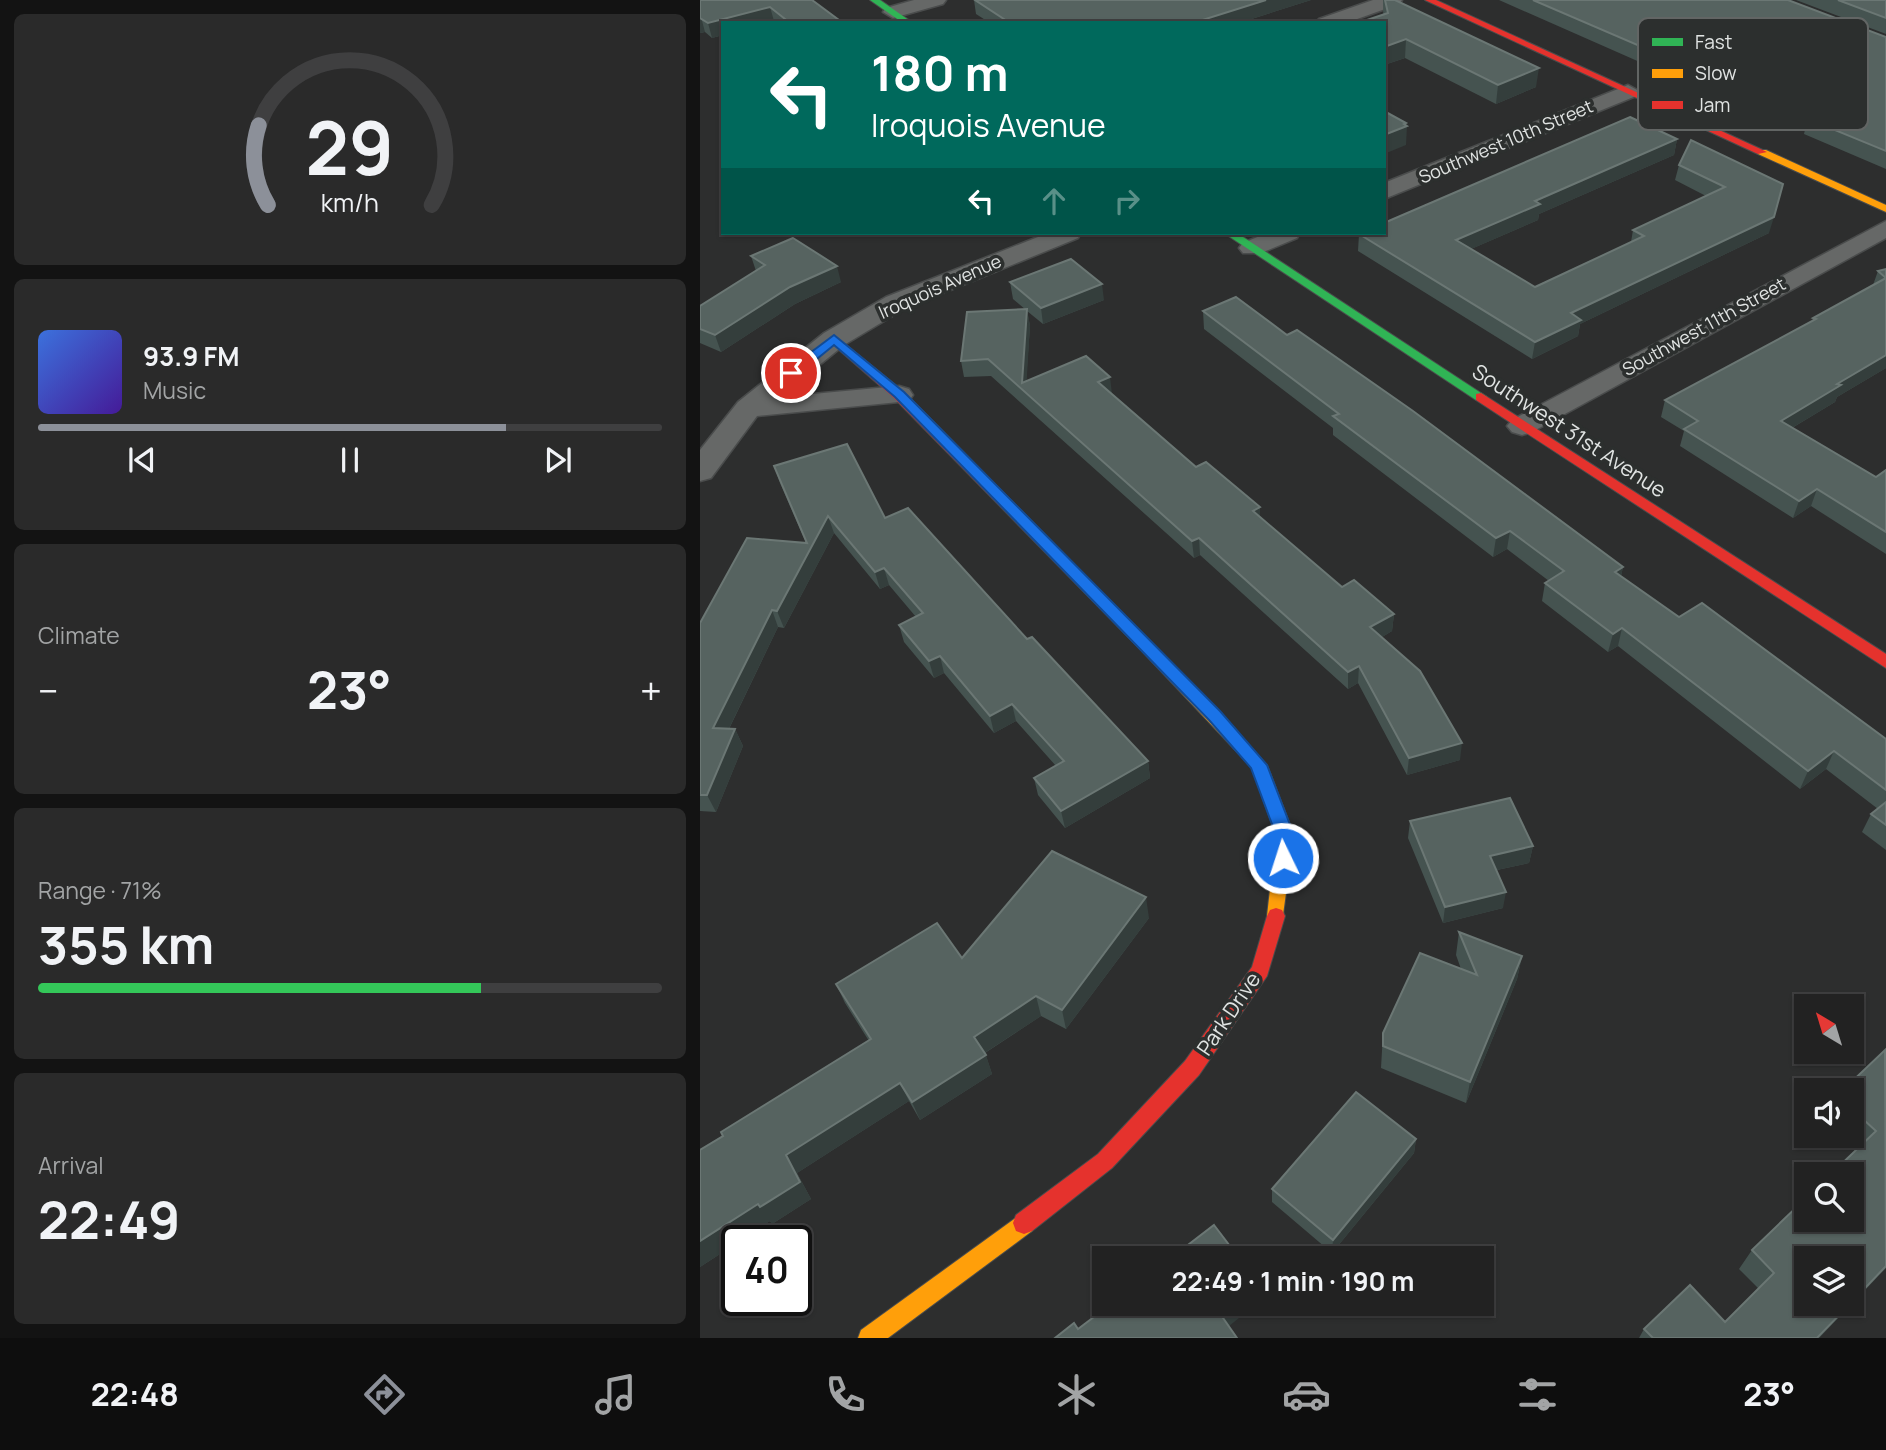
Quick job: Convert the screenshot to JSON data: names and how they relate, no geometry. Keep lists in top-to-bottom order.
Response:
{
  "streets": {
    "street": [
      "Southwest 10th Street",
      "Iroquois Avenue",
      "Southwest 11th Street",
      "Southwest 31st Avenue",
      "Park Drive"
    ]
  },
  "crossings": [
    ["Iroquois Avenue", "Park Drive"],
    ["Southwest 11th Street", "Southwest 31st Avenue"]
  ],
  "legend": ["Fast", "Slow", "Jam"],
  "north": "top left",
  "page": {
    "turn": ["180 m", "Iroquois Avenue"],
    "song": ["93.9 FM", "Music"],
    "tile": [
      "Climate",
      ["Range · 71%", "355 km"],
      ["Arrival", "22:49"]
    ],
    "heat": ["−", "23°", "+"],
    "limit": "40",
    "trip": "22:49 · 1 min · 190 m",
    "tabs": ["22:48", "23°"],
    "gauge": ["29", "km/h"]
  }
}
